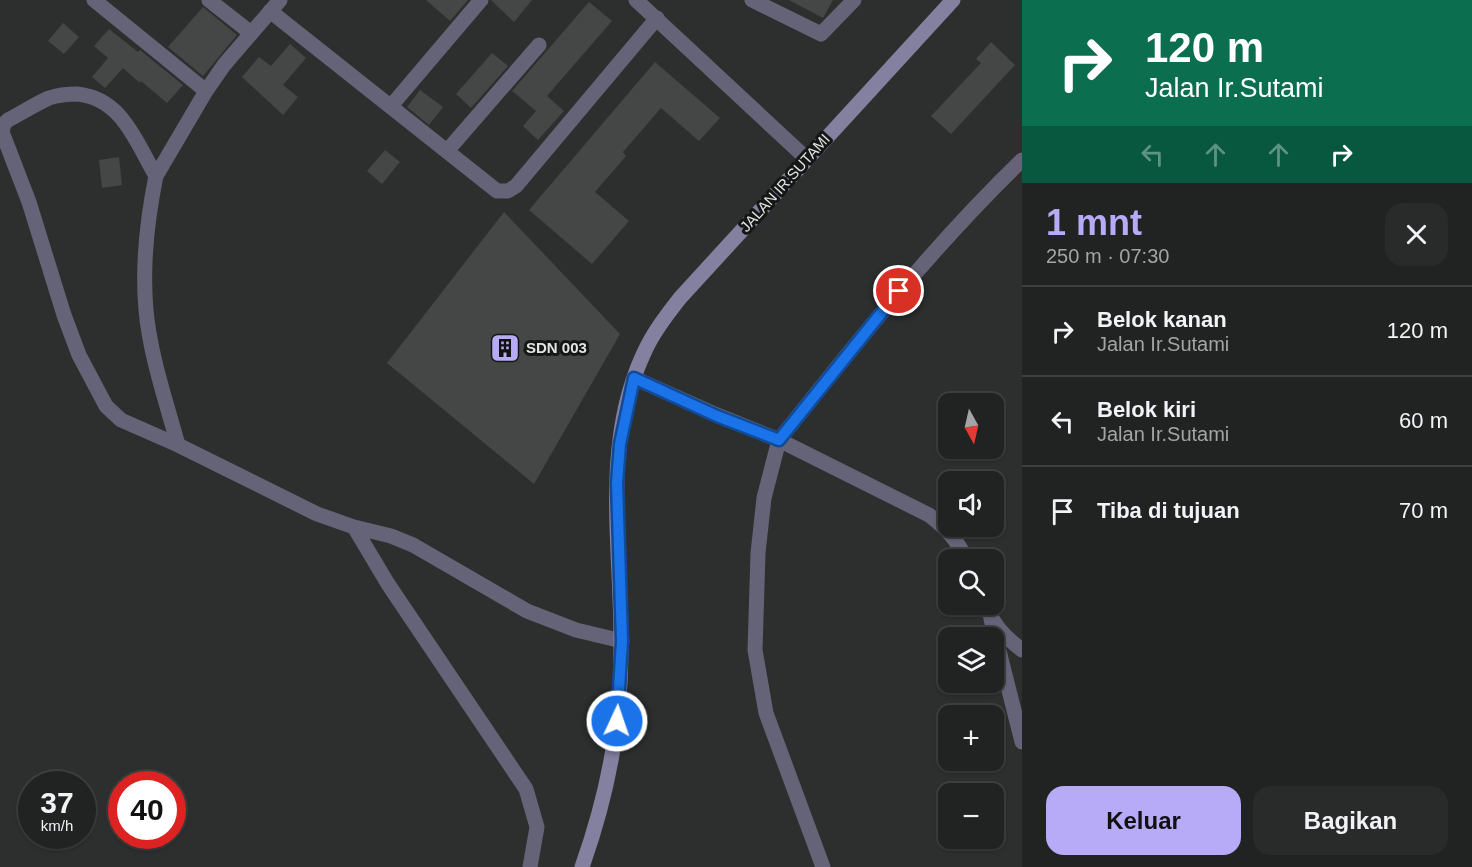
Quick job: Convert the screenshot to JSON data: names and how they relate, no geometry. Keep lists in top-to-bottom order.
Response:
{
  "streets": {
    "street": ["JALAN IR.SUTAMI"]
  },
  "places": {
    "building": ["SDN 003"]
  },
  "north": "bottom",
  "page": {
    "turn": ["120 m", "Jalan Ir.Sutami"],
    "heading": ["1 mnt", "250 m · 07:30"],
    "list": [
      {
        "name": "Belok kanan",
        "note": "Jalan Ir.Sutami",
        "value": "120 m"
      },
      {
        "name": "Belok kiri",
        "note": "Jalan Ir.Sutami",
        "value": "60 m"
      },
      {
        "name": "Tiba di tujuan",
        "value": "70 m"
      }
    ],
    "map_buttons": ["+", "−"],
    "speed": "37 km/h",
    "limit": "40",
    "buttons": ["Keluar", "Bagikan"]
  }
}
